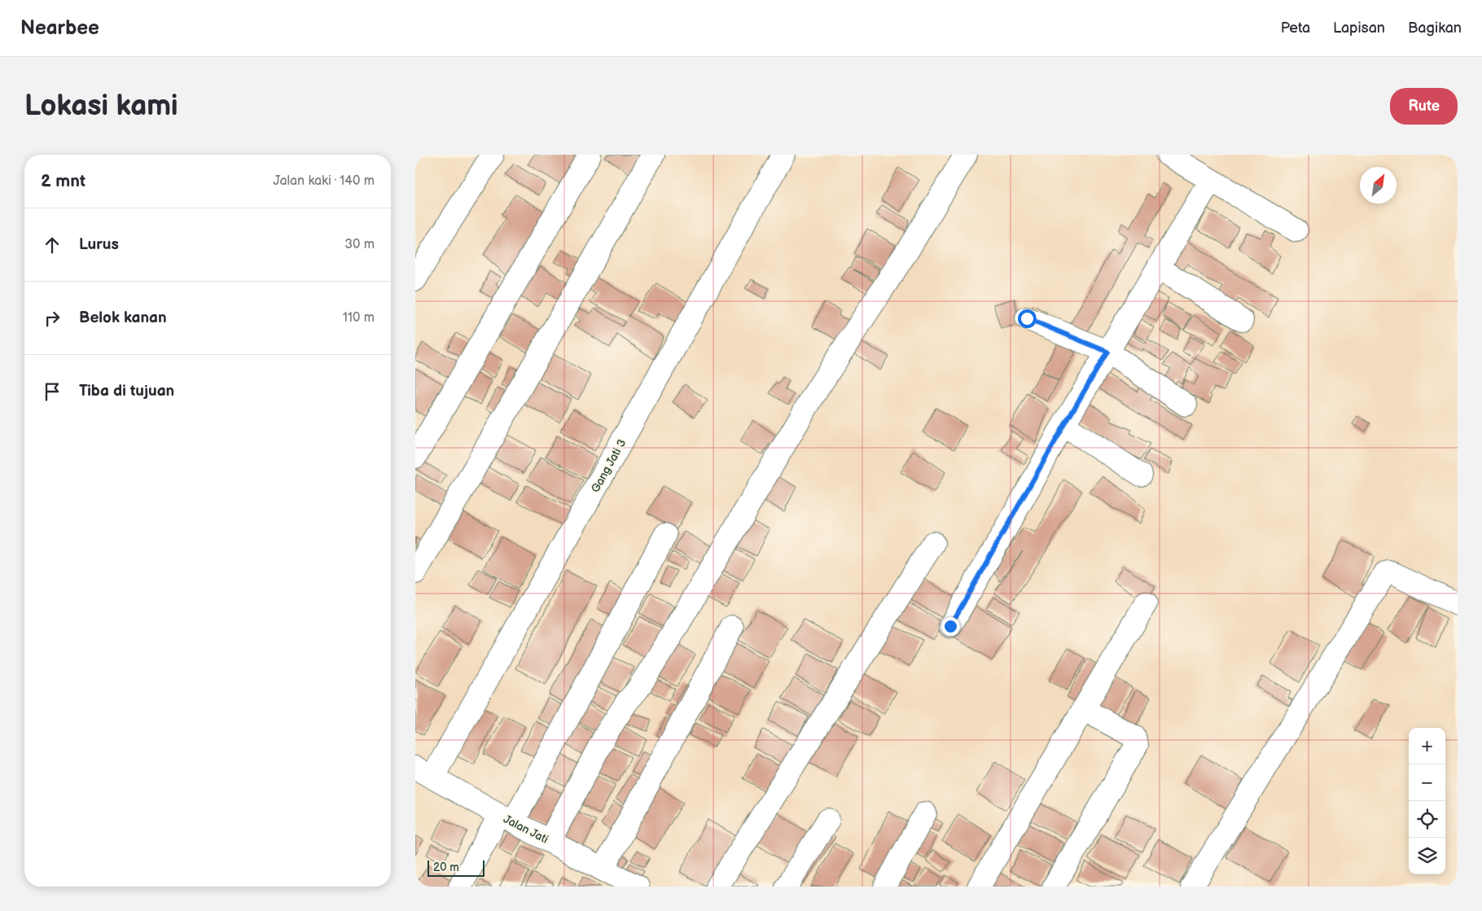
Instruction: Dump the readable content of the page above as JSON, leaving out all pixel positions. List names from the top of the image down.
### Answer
{
  "streets": {
    "street": ["Gang Jati 3", "Jalan Jati"]
  },
  "crossings": [
    ["Gang Jati 3", "Jalan Jati"]
  ],
  "scale_bar": "20 m",
  "north": "top right",
  "page": {
    "header": "Nearbee",
    "nav": ["Peta", "Lapisan", "Bagikan"],
    "buttons": "Rute",
    "title": "Lokasi kami",
    "heading": ["2 mnt", "Jalan kaki · 140 m"],
    "list": [
      ["Lurus", "30 m"],
      ["Belok kanan", "110 m"],
      "Tiba di tujuan"
    ],
    "map_buttons": ["+", "−"],
    "scale": "20 m"
  }
}
